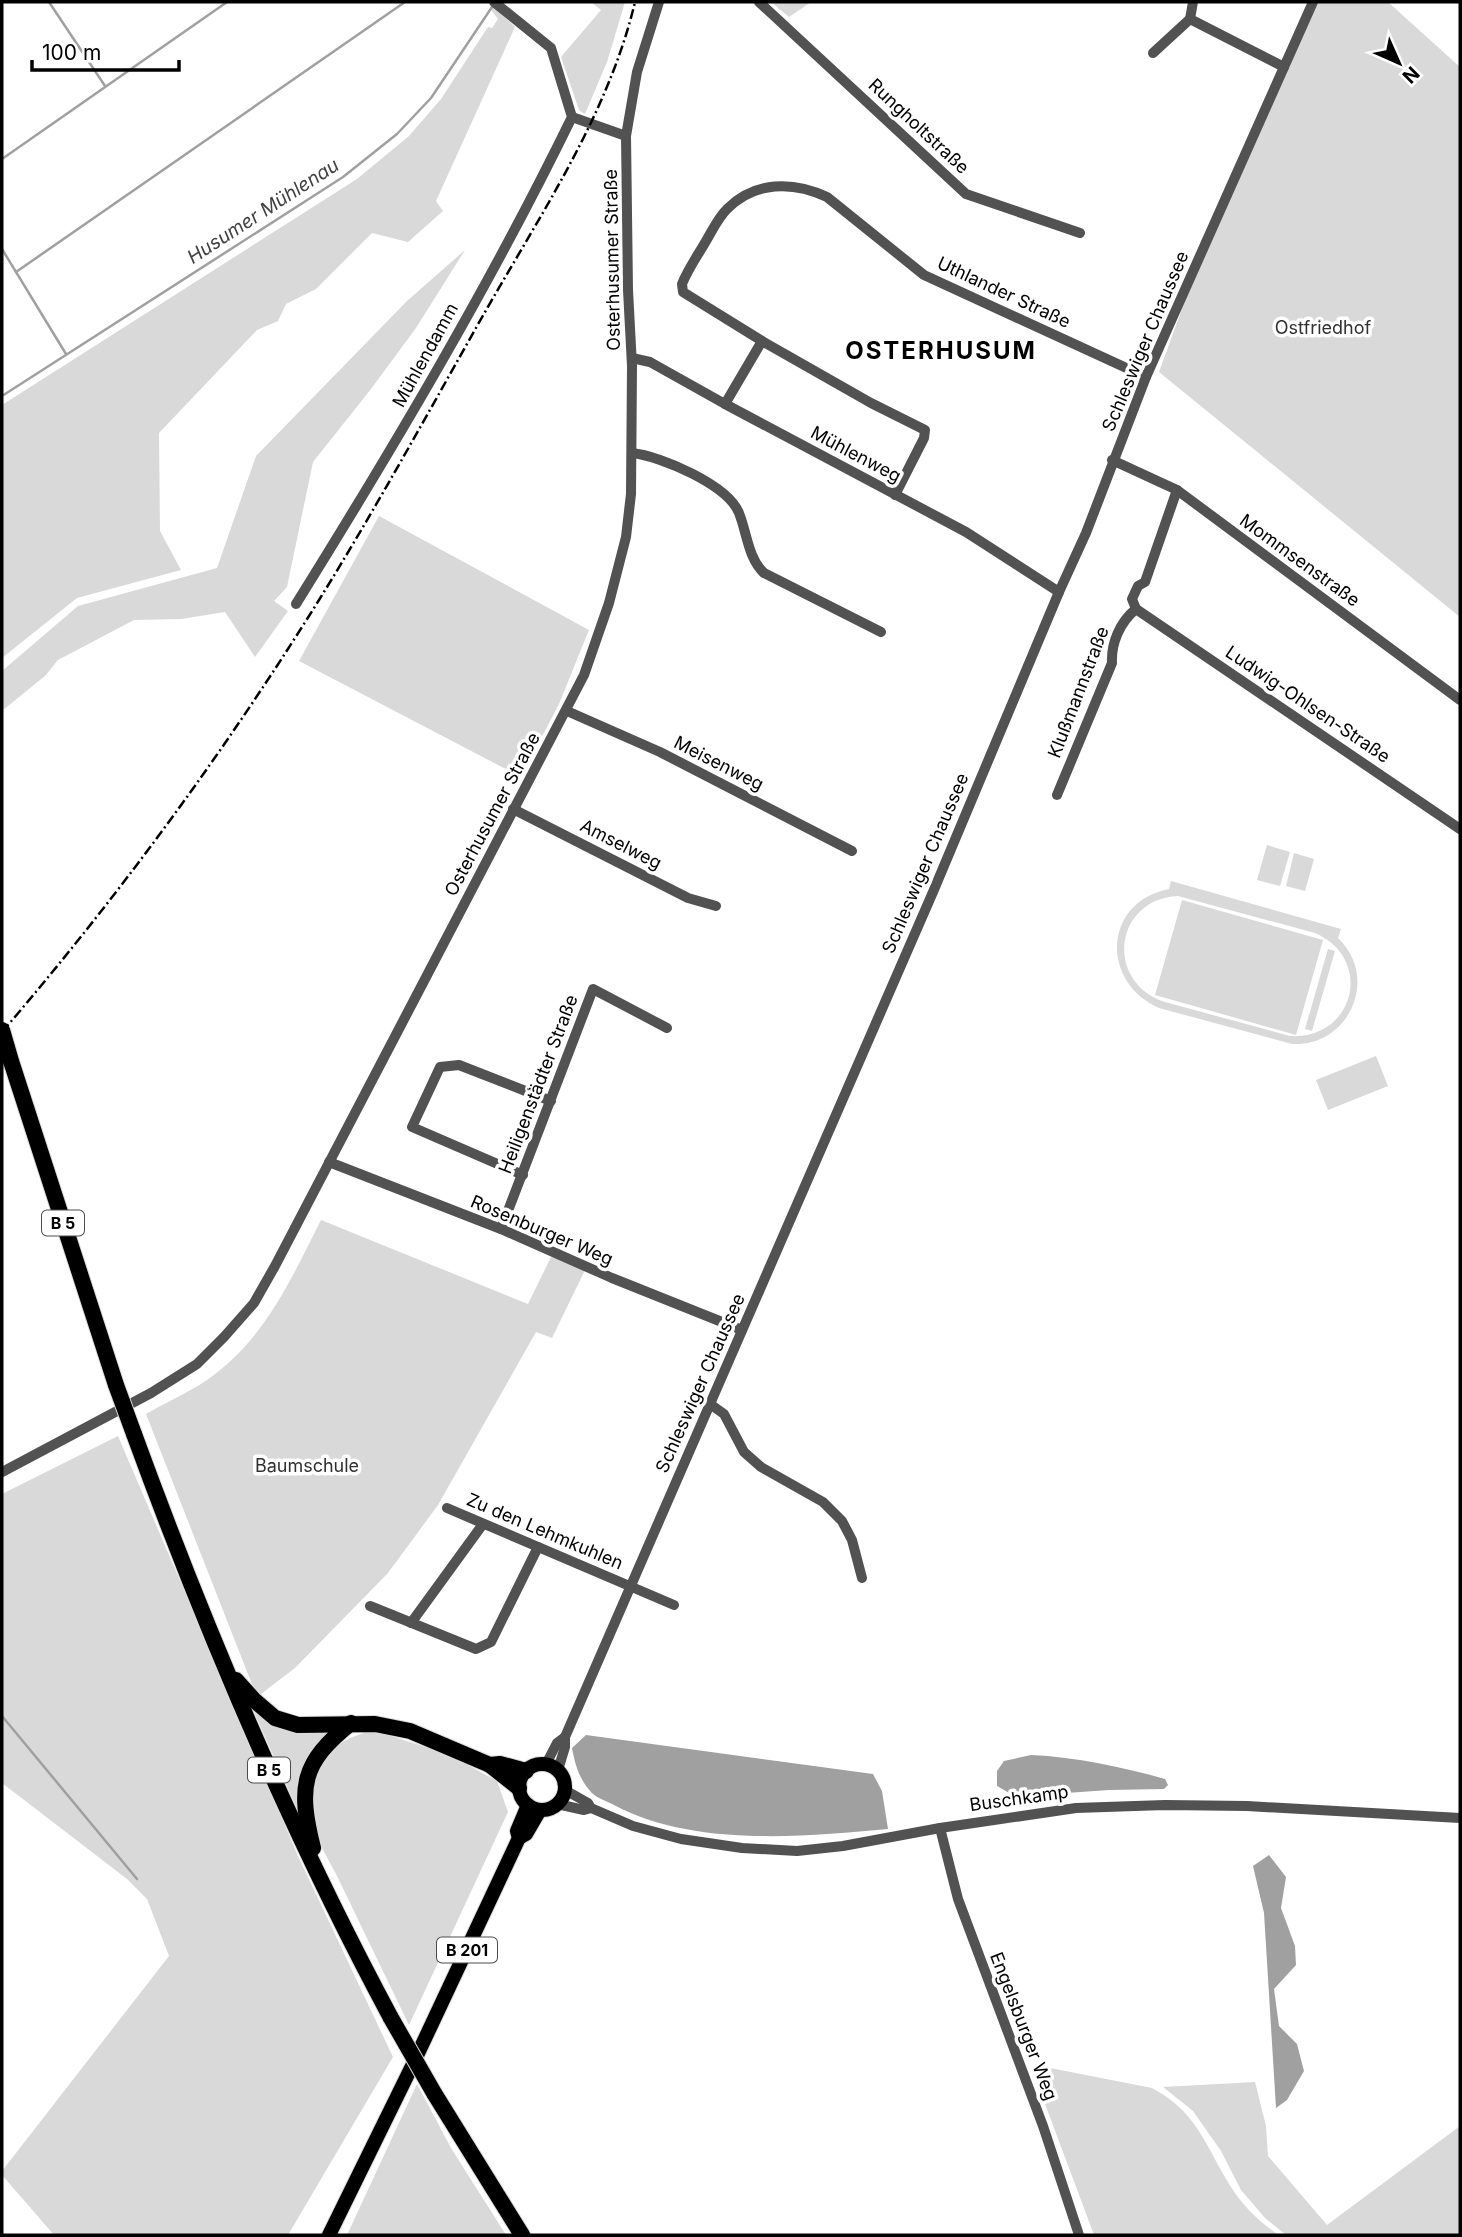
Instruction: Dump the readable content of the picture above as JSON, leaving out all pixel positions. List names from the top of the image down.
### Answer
{
  "streets": {
    "highway": ["B 5"],
    "main road": ["B 201"],
    "street": [
      "Rungholtstraße",
      "Osterhusumer Straße",
      "Uthlander Straße",
      "Schleswiger Chaussee",
      "Mühlendamm",
      "Mühlenweg",
      "Mommsenstraße",
      "Klußmannstraße",
      "Ludwig-Ohlsen-Straße",
      "Meisenweg",
      "Amselweg",
      "Heiligenstädter Straße",
      "Rosenburger Weg",
      "Zu den Lehmkuhlen",
      "Buschkamp",
      "Engelsburger Weg"
    ]
  },
  "crossings": [
    ["Osterhusumer Straße", "Mühlenweg"],
    ["Osterhusumer Straße", "Meisenweg"],
    ["Osterhusumer Straße", "Amselweg"],
    ["Osterhusumer Straße", "Rosenburger Weg"],
    ["Uthlander Straße", "Schleswiger Chaussee"],
    ["Schleswiger Chaussee", "Mühlenweg"],
    ["Schleswiger Chaussee", "Mommsenstraße"],
    ["Schleswiger Chaussee", "Rosenburger Weg"],
    ["Schleswiger Chaussee", "Zu den Lehmkuhlen"],
    ["Schleswiger Chaussee", "Buschkamp"],
    ["Schleswiger Chaussee", "B 201"],
    ["Mommsenstraße", "Klußmannstraße"],
    ["Klußmannstraße", "Ludwig-Ohlsen-Straße"],
    ["Heiligenstädter Straße", "Rosenburger Weg"],
    ["Buschkamp", "B 201"],
    ["Buschkamp", "Engelsburger Weg"]
  ],
  "districts": ["OSTERHUSUM"],
  "water": ["Husumer Mühlenau"],
  "parks": ["Ostfriedhof", "Baumschule"],
  "scale_bar": "100 m",
  "north": "bottom right"
}
